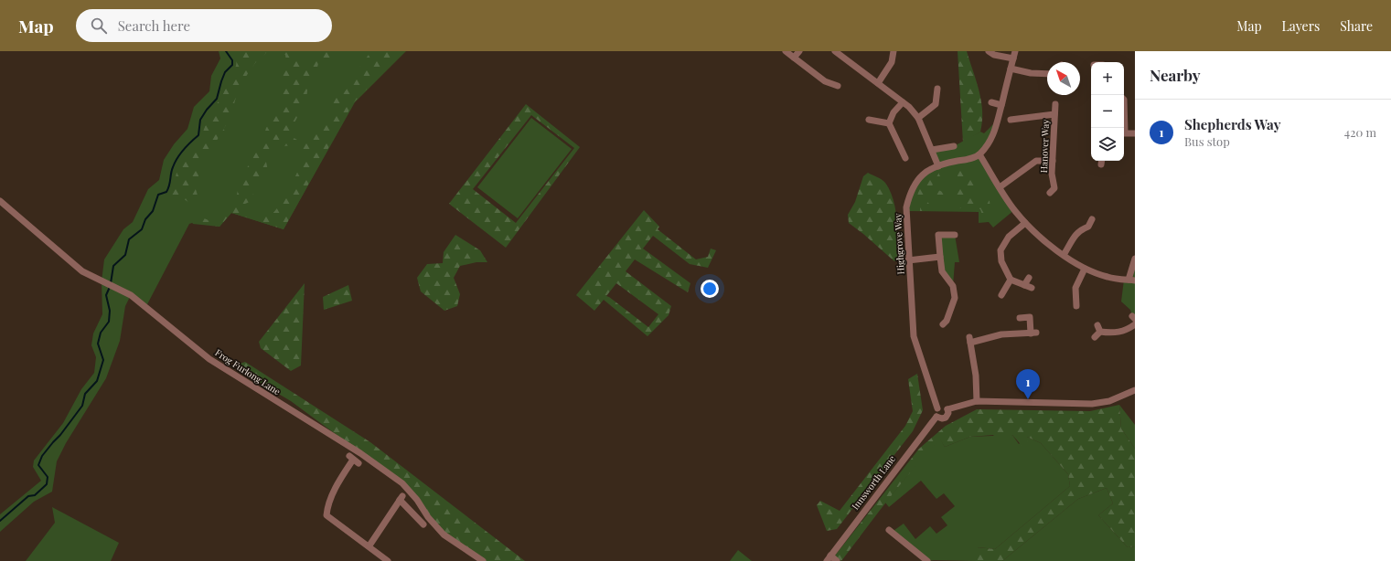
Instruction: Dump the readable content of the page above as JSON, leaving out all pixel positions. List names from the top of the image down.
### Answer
{
  "streets": {
    "street": [
      "Hanover Way",
      "Highgrove Way",
      "Frog Furlong Lane",
      "Innsworth Lane"
    ]
  },
  "crossings": [
    ["Highgrove Way", "Innsworth Lane"]
  ],
  "north": "top left",
  "page": {
    "header": "Map",
    "search": "Search here",
    "nav": ["Map", "Layers", "Share"],
    "heading": "Nearby",
    "map_buttons": ["+", "−"],
    "list": [
      {
        "mark": "1",
        "name": "Shepherds Way",
        "note": "Bus stop",
        "value": "420 m"
      }
    ],
    "pins": "1"
  }
}
